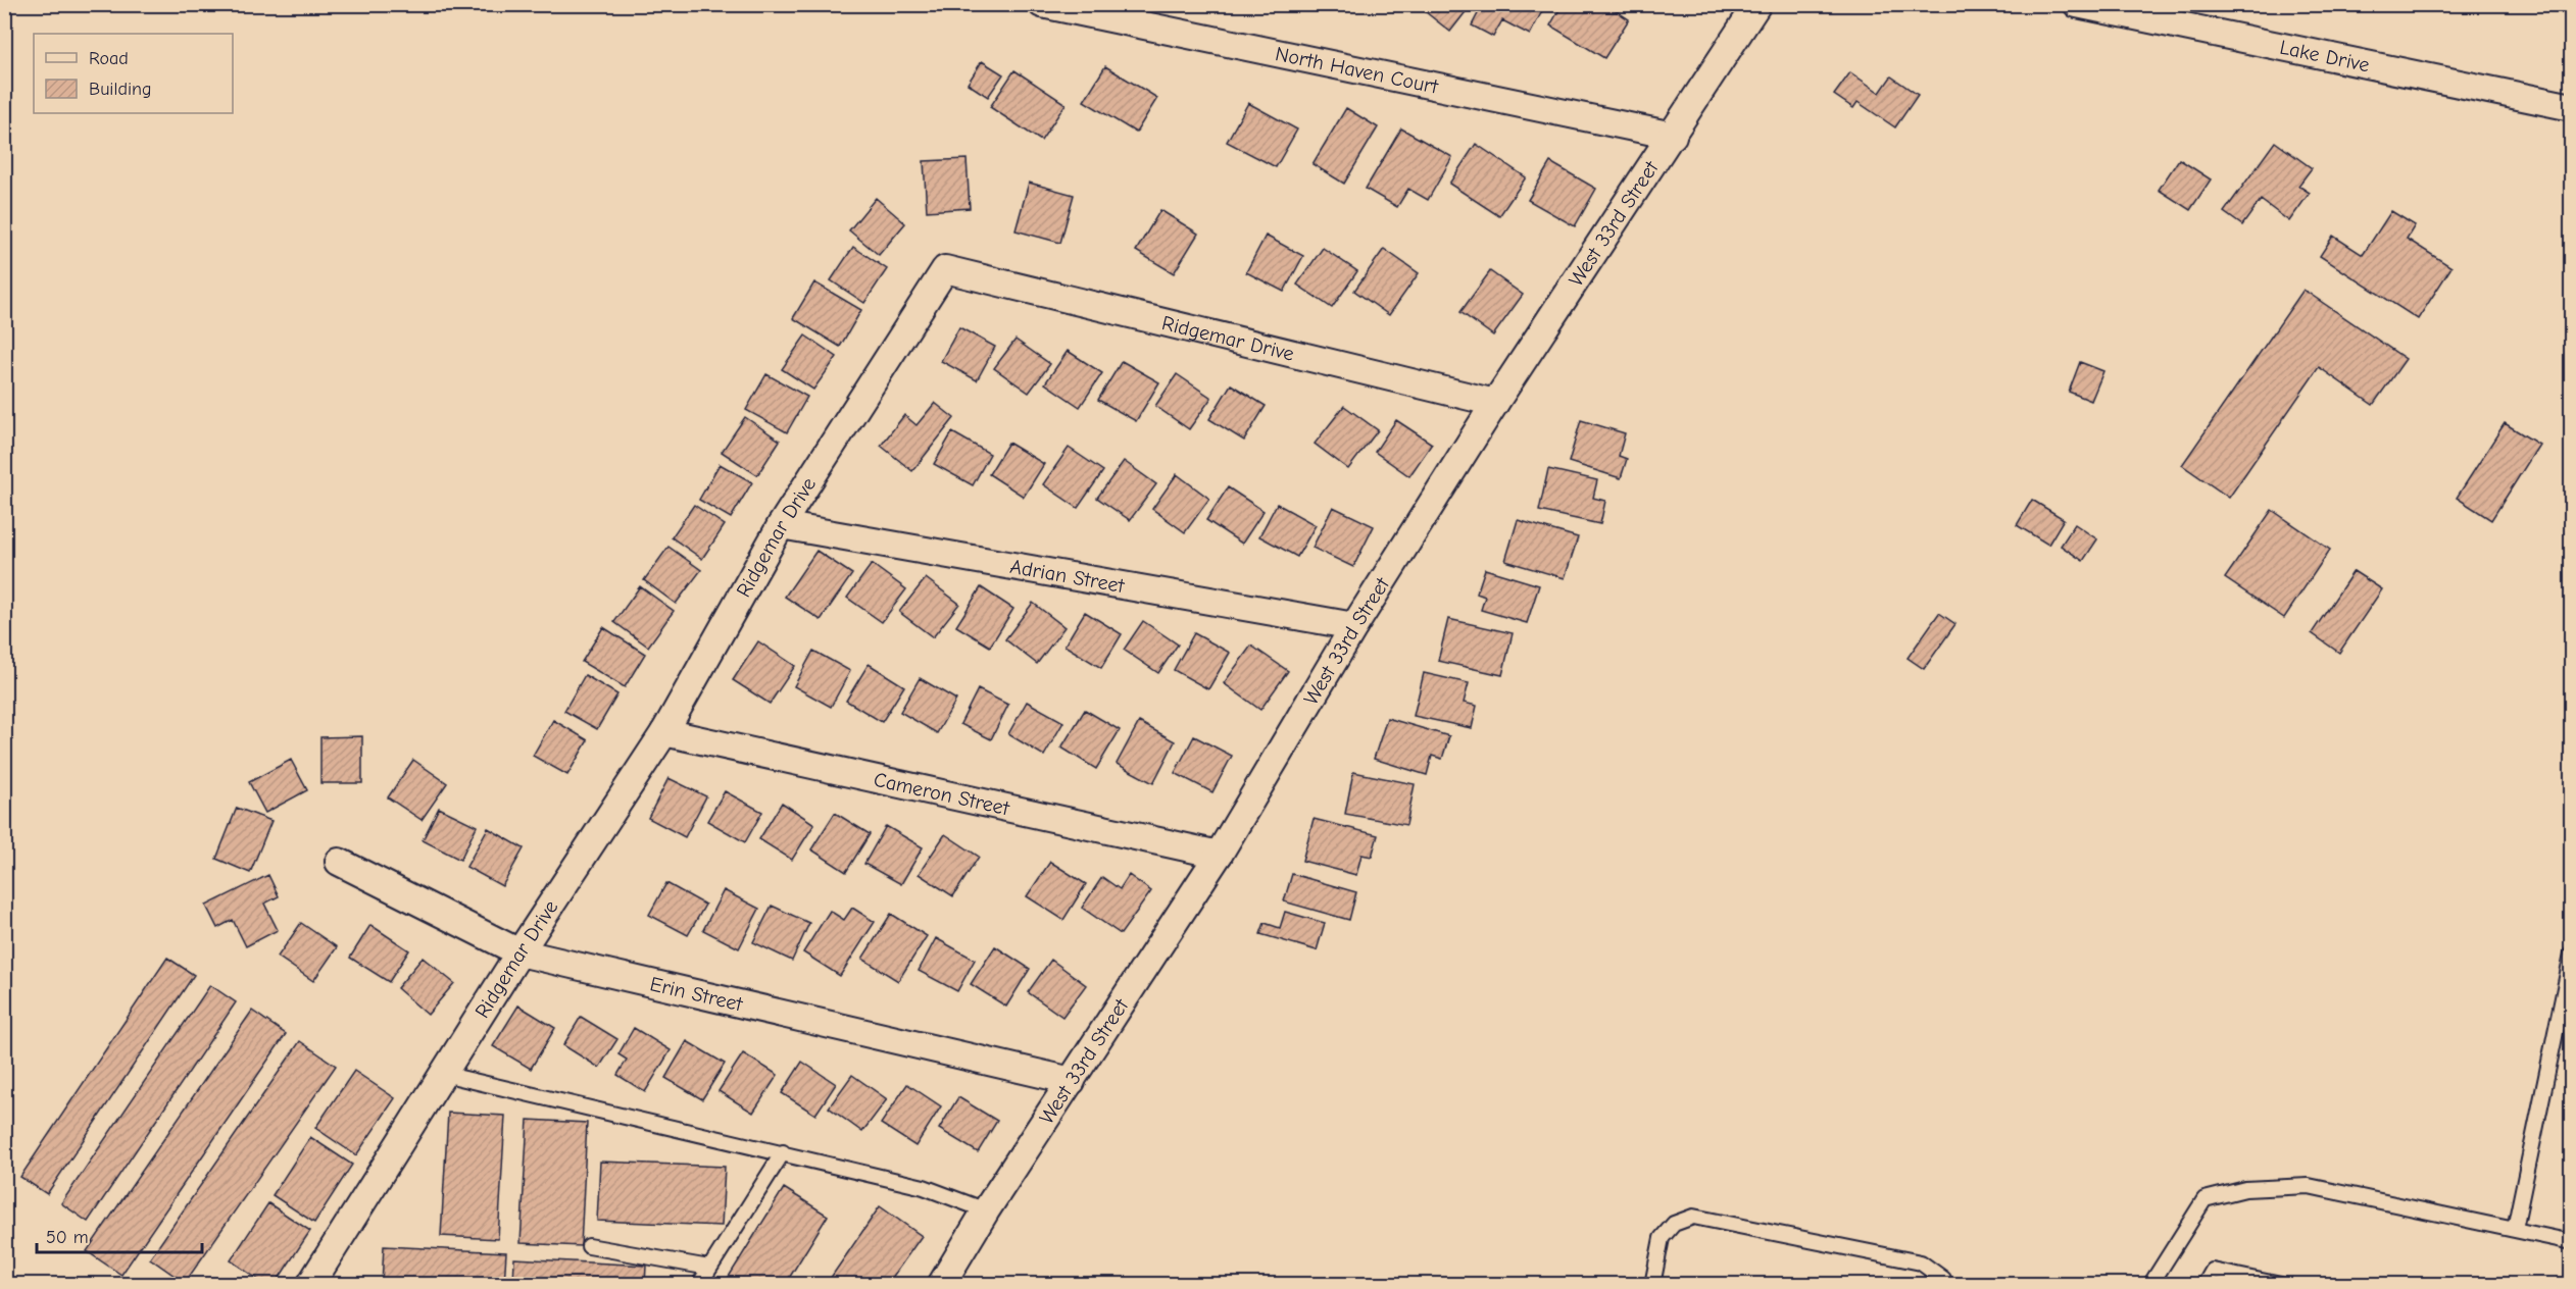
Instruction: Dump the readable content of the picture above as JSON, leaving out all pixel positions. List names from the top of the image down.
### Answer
{
  "streets": {
    "street": [
      "Lake Drive",
      "North Haven Court",
      "West 33rd Street",
      "Ridgemar Drive",
      "Adrian Street",
      "Cameron Street",
      "Erin Street"
    ]
  },
  "crossings": [
    ["North Haven Court", "West 33rd Street"],
    ["West 33rd Street", "Ridgemar Drive"],
    ["West 33rd Street", "Adrian Street"],
    ["West 33rd Street", "Cameron Street"],
    ["West 33rd Street", "Erin Street"],
    ["Ridgemar Drive", "Adrian Street"],
    ["Ridgemar Drive", "Cameron Street"],
    ["Ridgemar Drive", "Erin Street"]
  ],
  "legend": ["Road", "Building"],
  "scale_bar": "50 m"
}
